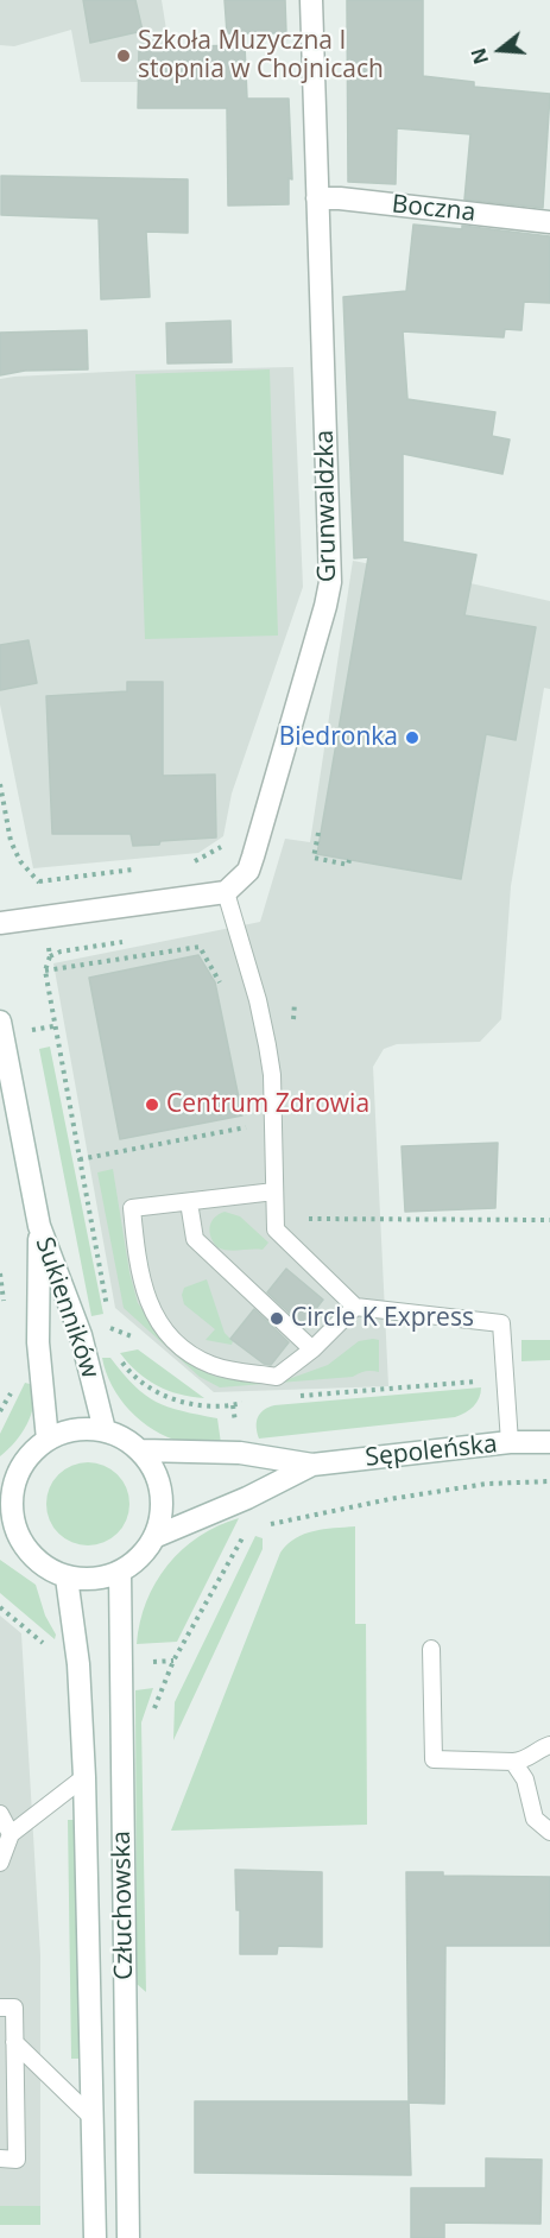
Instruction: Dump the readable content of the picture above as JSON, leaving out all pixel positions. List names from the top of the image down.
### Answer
{
  "streets": {
    "main road": [
      "Boczna",
      "Grunwaldzka",
      "Sukienników",
      "Sępoleńska",
      "Człuchowska"
    ]
  },
  "crossings": [
    ["Boczna", "Grunwaldzka"],
    ["Sukienników", "Sępoleńska"],
    ["Sukienników", "Człuchowska"],
    ["Sępoleńska", "Człuchowska"]
  ],
  "places": [
    "Szkoła Muzyczna I stopnia w Chojnicach",
    "Biedronka",
    "Centrum Zdrowia",
    "Circle K Express"
  ],
  "north": "left"
}
